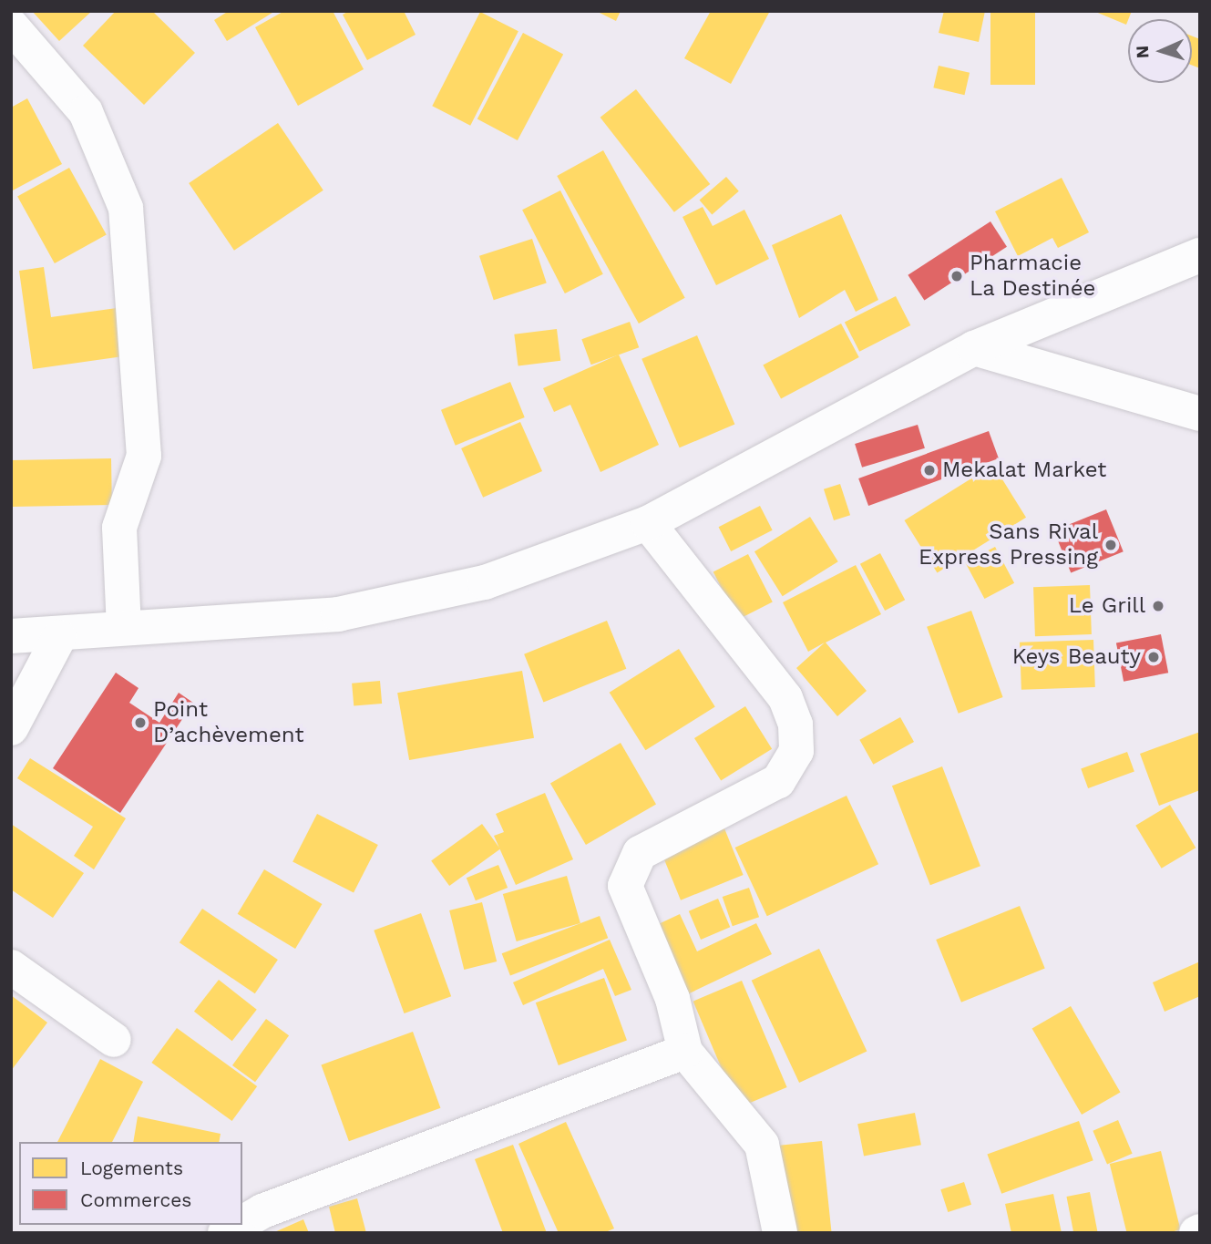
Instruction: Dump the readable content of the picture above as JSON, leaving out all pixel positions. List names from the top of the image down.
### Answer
{
  "places": [
    "Pharmacie La Destinée",
    "Mekalat Market",
    "Sans Rival Express Pressing",
    "Le Grill",
    "Keys Beauty",
    "Point D’achèvement"
  ],
  "legend": ["Logements", "Commerces"],
  "north": "left"
}
